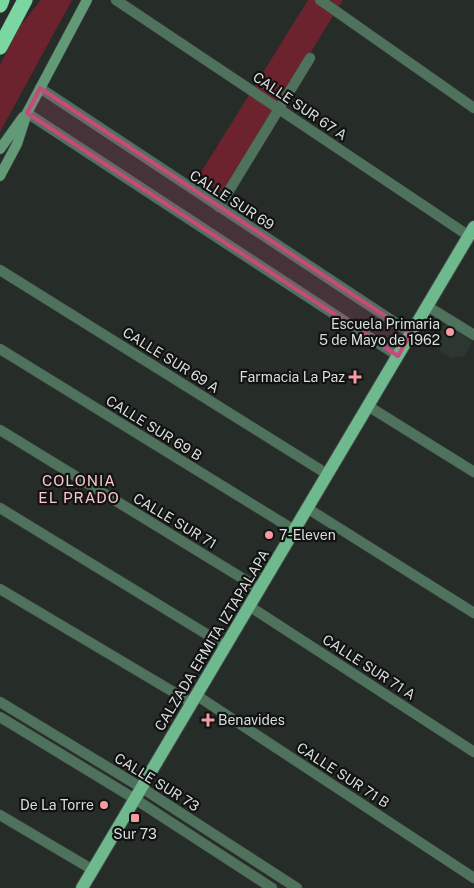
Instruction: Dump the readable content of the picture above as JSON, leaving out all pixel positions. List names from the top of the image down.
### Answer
{
  "streets": {
    "main road": ["CALZADA ERMITA IZTAPALAPA"],
    "street": [
      "CALLE SUR 67 A",
      "CALLE SUR 69",
      "CALLE SUR 69 A",
      "CALLE SUR 69 B",
      "CALLE SUR 71",
      "CALLE SUR 71 A",
      "CALLE SUR 71 B",
      "CALLE SUR 73"
    ]
  },
  "crossings": [
    ["CALLE SUR 67 A", "CALZADA ERMITA IZTAPALAPA"],
    ["CALLE SUR 69", "CALZADA ERMITA IZTAPALAPA"],
    ["CALLE SUR 69 A", "CALZADA ERMITA IZTAPALAPA"],
    ["CALLE SUR 69 B", "CALZADA ERMITA IZTAPALAPA"],
    ["CALLE SUR 71", "CALZADA ERMITA IZTAPALAPA"],
    ["CALZADA ERMITA IZTAPALAPA", "CALLE SUR 71 A"],
    ["CALZADA ERMITA IZTAPALAPA", "CALLE SUR 71 B"],
    ["CALZADA ERMITA IZTAPALAPA", "CALLE SUR 73"]
  ],
  "districts": ["COLONIA EL PRADO"],
  "places": {
    "other": ["Escuela Primaria 5 de Mayo de 1962", "7-Eleven", "De La Torre"],
    "health": ["Farmacia La Paz", "Benavides"],
    "transit": ["Sur 73"]
  }
}
